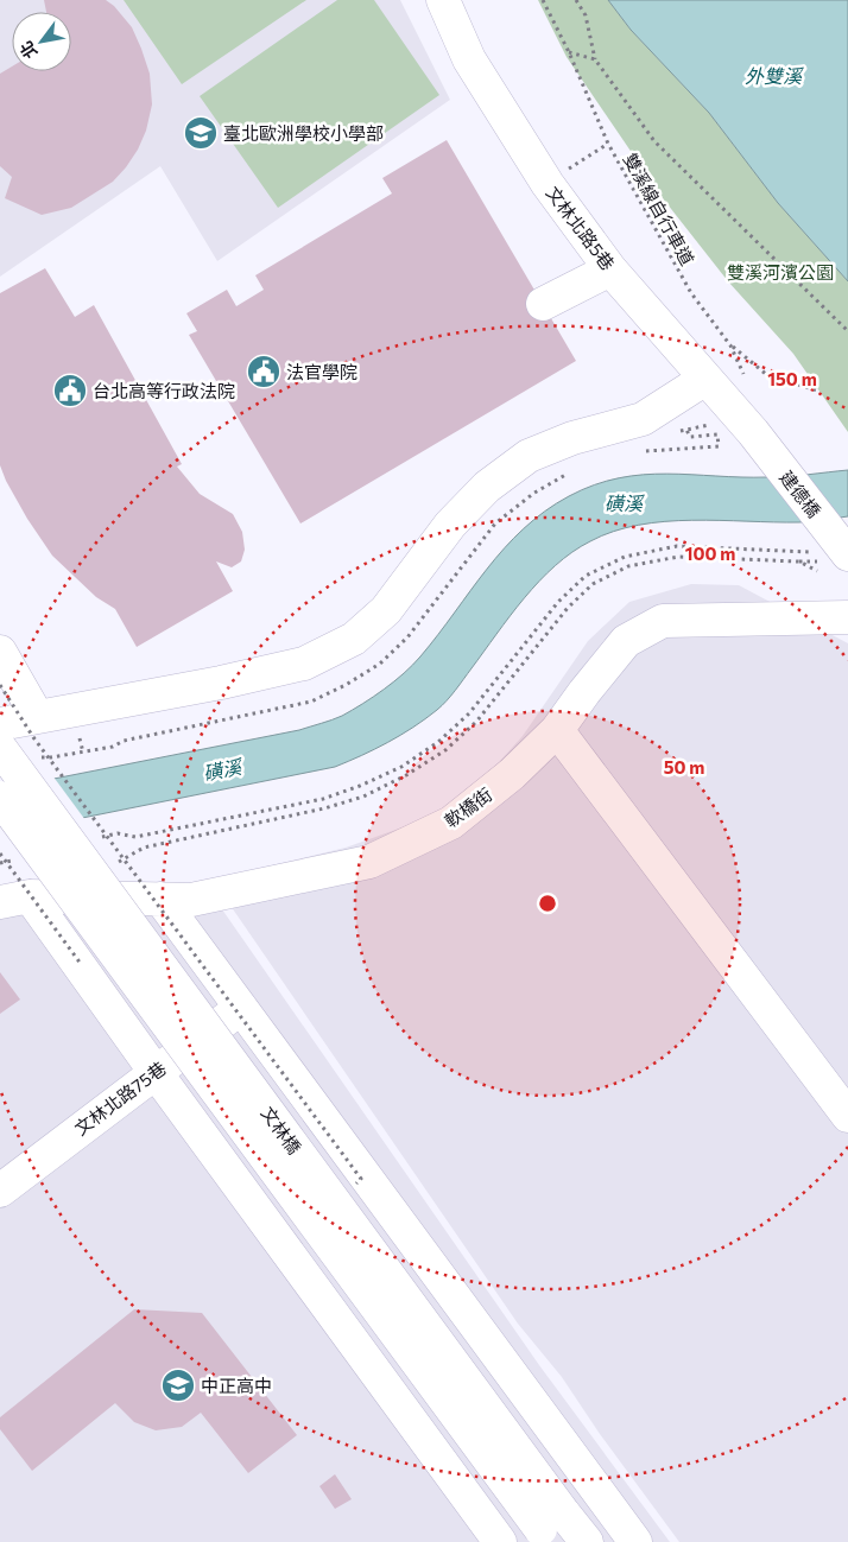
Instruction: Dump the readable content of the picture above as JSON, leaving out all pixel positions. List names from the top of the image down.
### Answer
{
  "streets": {
    "street": [
      "文林北路5巷",
      "建德橋",
      "軟橋街",
      "文林北路75巷",
      "文林橋"
    ],
    "path": ["雙溪線自行車道"]
  },
  "crossings": [
    ["文林北路5巷", "建德橋"]
  ],
  "water": ["外雙溪", "磺溪"],
  "parks": ["雙溪河濱公園"],
  "places": {
    "school or university": ["臺北歐洲學校小學部", "中正高中"],
    "public building": ["法官學院", "台北高等行政法院"]
  },
  "north": "bottom left",
  "rings": ["150 m", "100 m", "50 m"]
}
